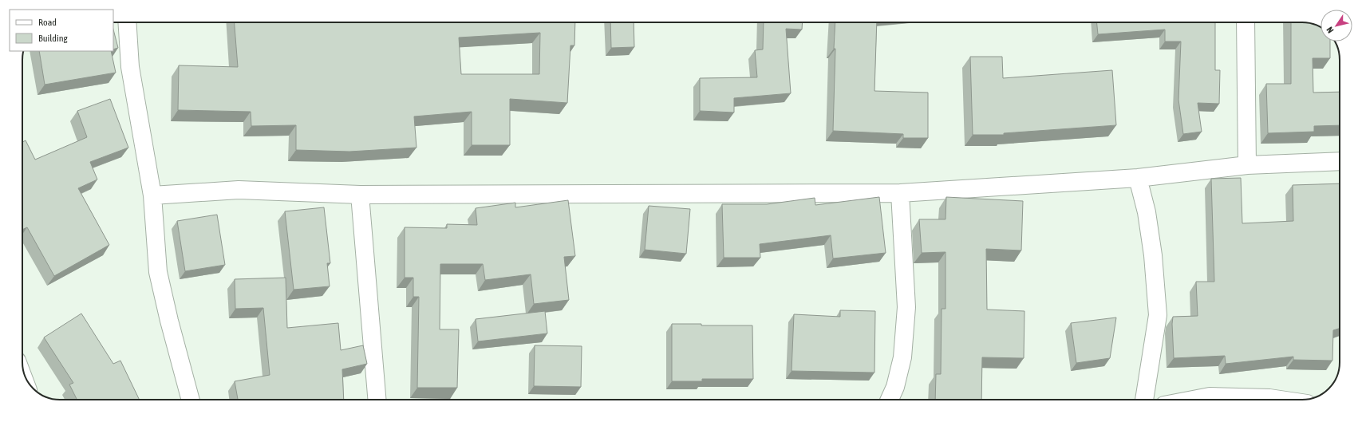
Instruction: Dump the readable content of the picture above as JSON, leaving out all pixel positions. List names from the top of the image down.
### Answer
{
  "legend": ["Road", "Building"],
  "north": "bottom left"
}
